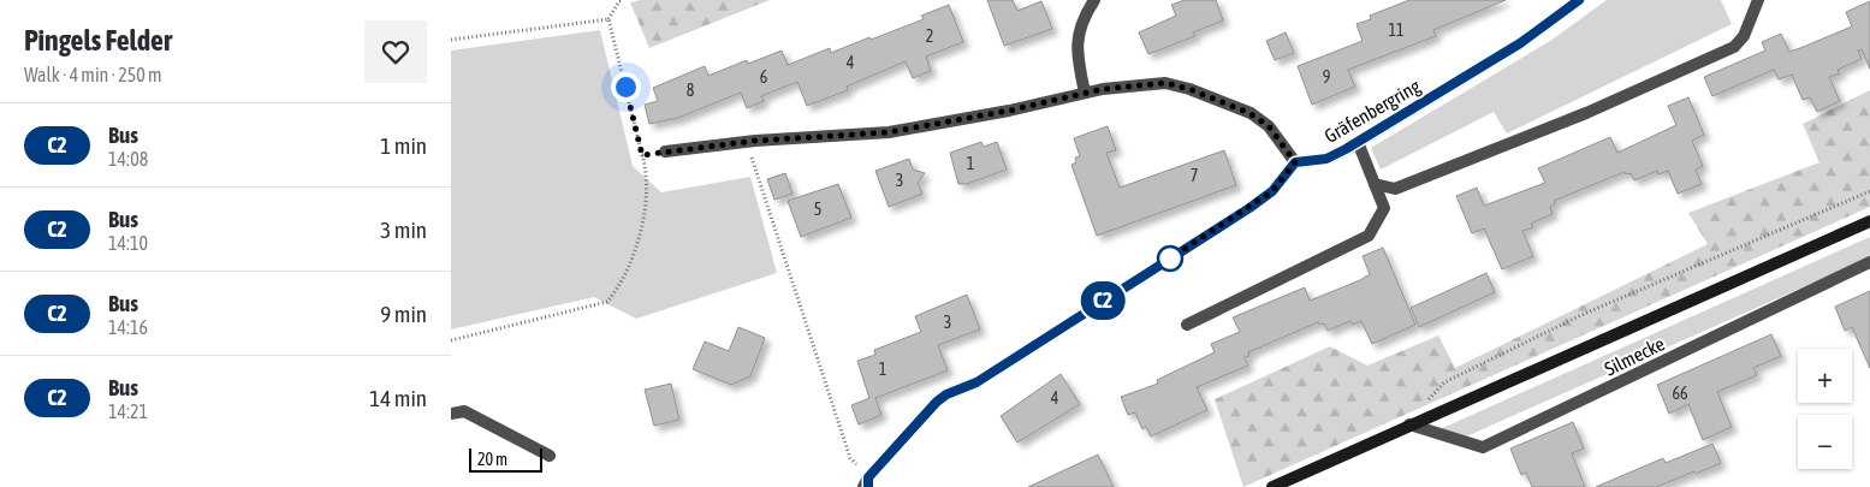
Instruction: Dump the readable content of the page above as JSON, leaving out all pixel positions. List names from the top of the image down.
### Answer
{
  "streets": {
    "main road": ["Silmecke"],
    "street": ["Gräfenbergring"]
  },
  "lines": ["bus line C2"],
  "house_numbers": [
    "11",
    "2",
    "4",
    "6",
    "9",
    "8",
    "1",
    "7",
    "3",
    "5",
    "3",
    "1",
    "66",
    "4"
  ],
  "scale_bar": "20 m",
  "page": {
    "heading": ["Pingels Felder", "Walk · 4 min · 250 m"],
    "on_map": "C2",
    "list": [
      {
        "mark": "C2",
        "name": "Bus",
        "note": "14:08",
        "value": "1 min"
      },
      {
        "mark": "C2",
        "name": "Bus",
        "note": "14:10",
        "value": "3 min"
      },
      {
        "mark": "C2",
        "name": "Bus",
        "note": "14:16",
        "value": "9 min"
      },
      {
        "mark": "C2",
        "name": "Bus",
        "note": "14:21",
        "value": "14 min"
      }
    ],
    "map_buttons": ["+", "−"],
    "scale": "20 m"
  }
}
